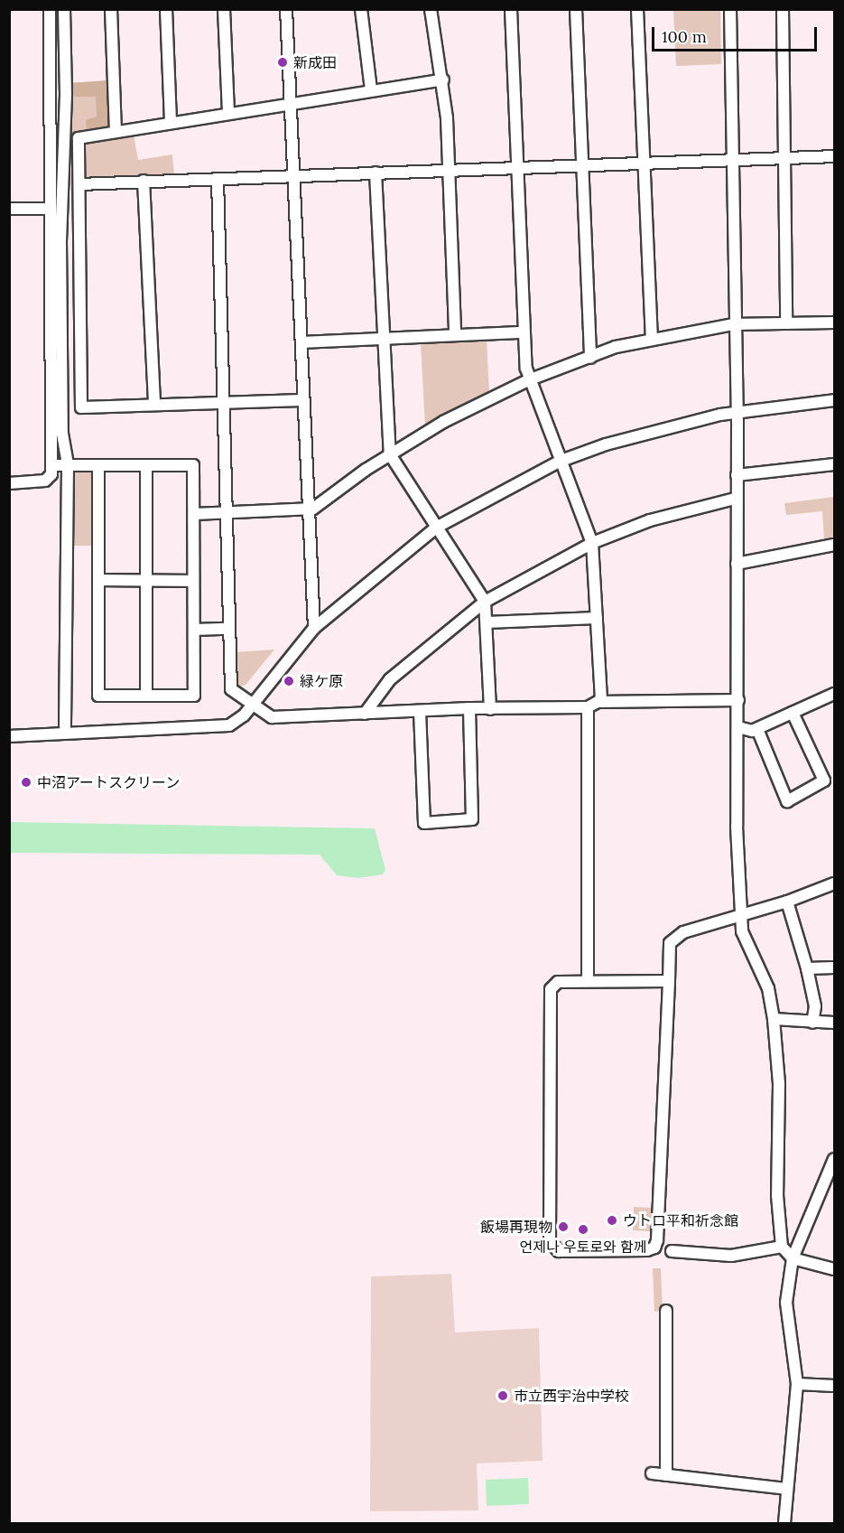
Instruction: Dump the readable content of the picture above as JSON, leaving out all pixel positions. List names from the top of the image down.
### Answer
{
  "places": [
    "新成田",
    "緑ケ原",
    "中沼アートスクリーン",
    "ウトロ平和祈念館",
    "飯場再現物",
    "언제나 우토로와 함께",
    "市立西宇治中学校"
  ],
  "scale_bar": "100 m"
}
